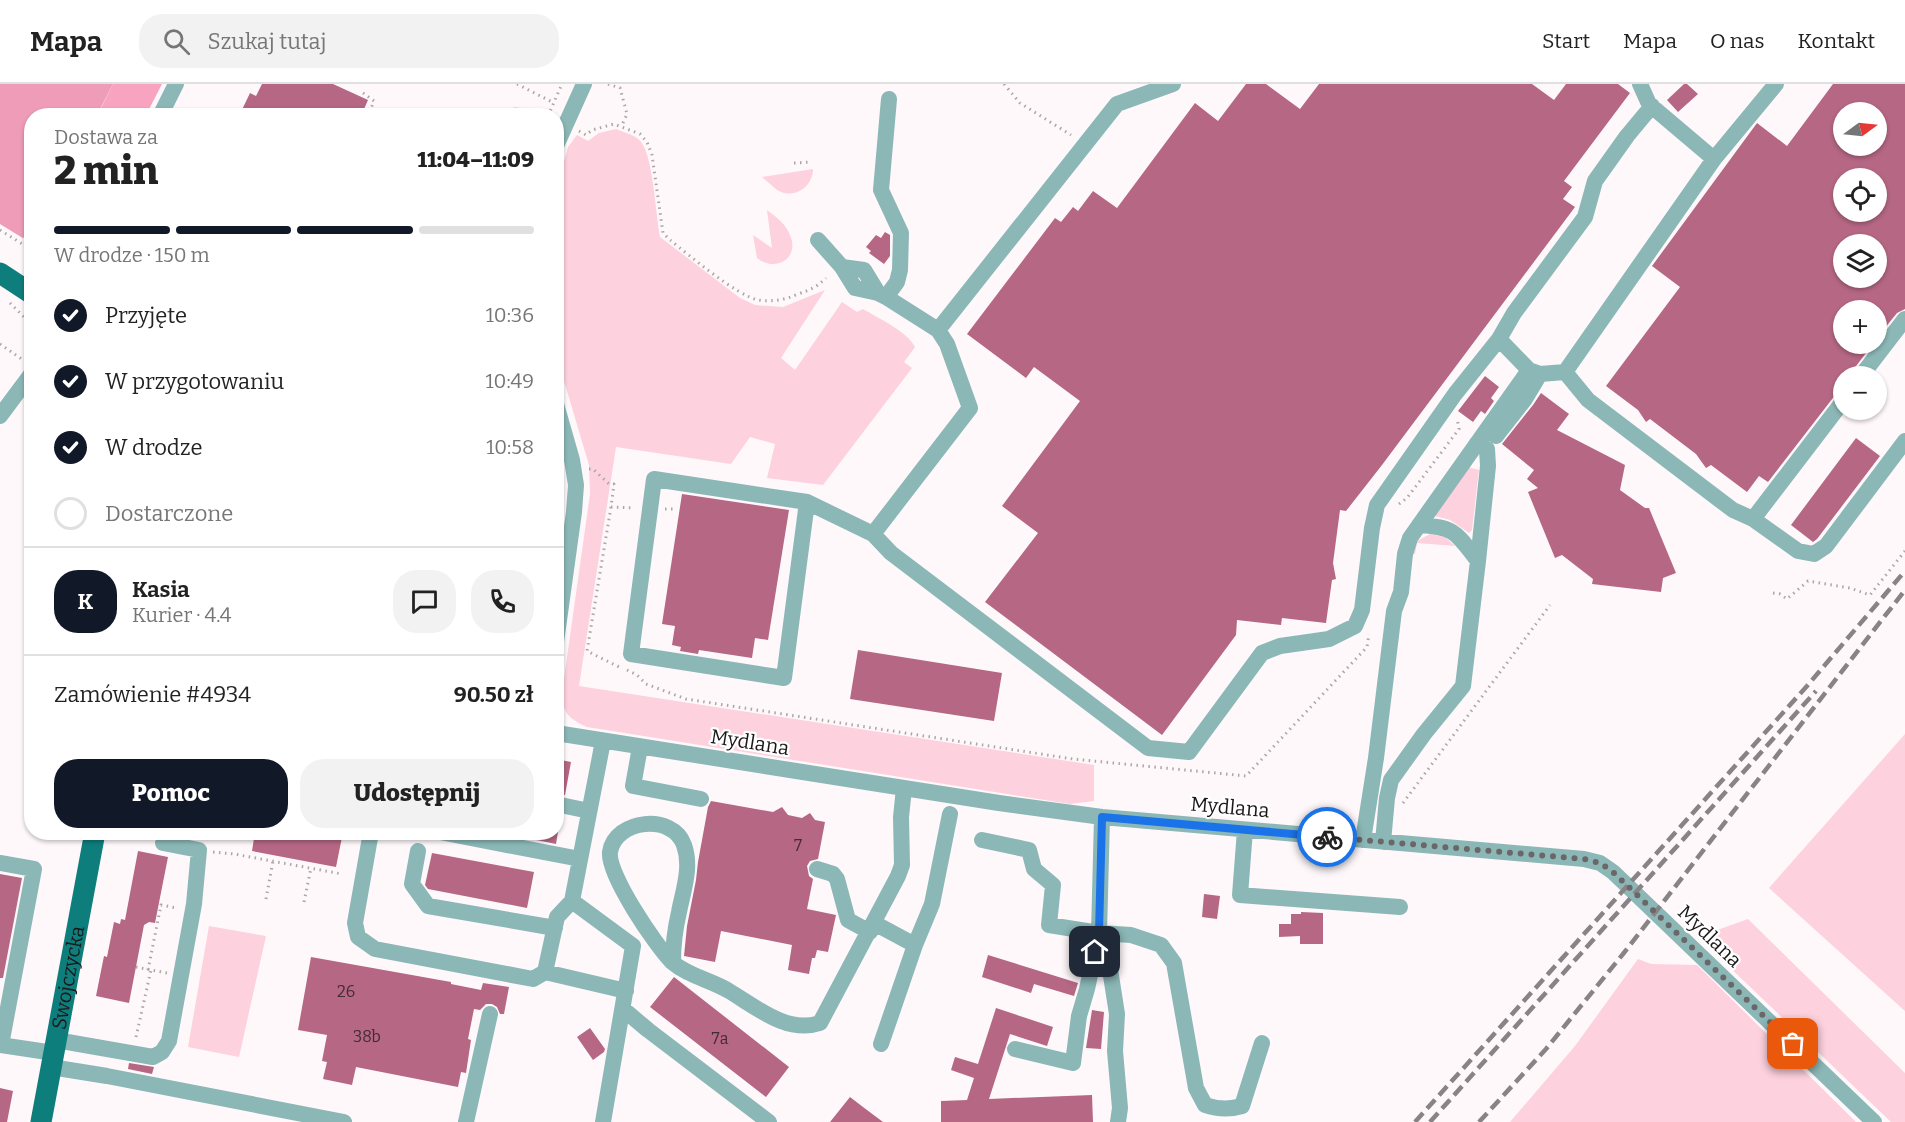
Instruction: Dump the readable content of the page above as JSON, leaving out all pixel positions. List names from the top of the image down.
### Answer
{
  "streets": {
    "main road": ["Swojczycka"],
    "street": ["Mydlana"]
  },
  "house_numbers": [
    "7",
    "26",
    "38b",
    "7a"
  ],
  "north": "right",
  "page": {
    "header": "Mapa",
    "search": "Szukaj tutaj",
    "nav": [
      "Start",
      "Mapa",
      "O nas",
      "Kontakt"
    ],
    "map_buttons": ["+", "−"],
    "heading": ["2 min", "Dostawa za", "11:04–11:09"],
    "panel": [
      "Kasia",
      "Kurier · 4.4",
      "Zamówienie #4934",
      "90.50 zł"
    ],
    "bar": "W drodze · 150 m",
    "list": [
      ["Przyjęte", "10:36"],
      ["W przygotowaniu", "10:49"],
      ["W drodze", "10:58"],
      "Dostarczone"
    ],
    "round": "K",
    "buttons": ["Pomoc", "Udostępnij"]
  }
}
